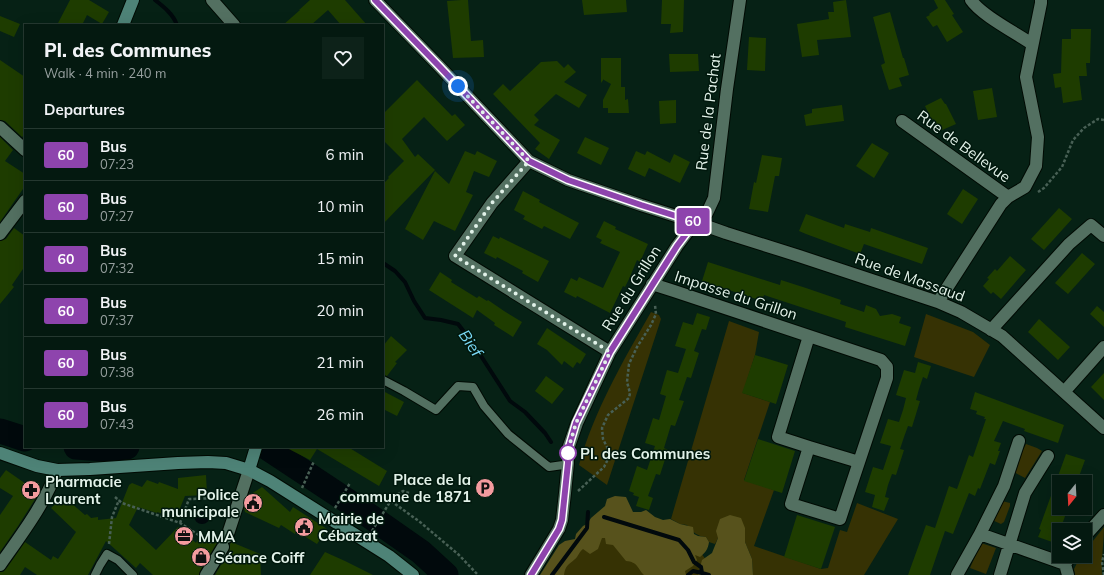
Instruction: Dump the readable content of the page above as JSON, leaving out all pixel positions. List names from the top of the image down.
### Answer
{
  "streets": {
    "street": [
      "Rue de la Pachat",
      "Rue de Bellevue",
      "Rue de Massaud",
      "Rue du Grillon",
      "Impasse du Grillon"
    ]
  },
  "crossings": [
    ["Rue de la Pachat", "Rue de Massaud"],
    ["Rue de la Pachat", "Rue du Grillon"],
    ["Rue de Bellevue", "Rue de Massaud"],
    ["Rue de Massaud", "Rue du Grillon"],
    ["Rue du Grillon", "Impasse du Grillon"]
  ],
  "water": ["Bief"],
  "places": {
    "other": ["Pl. des Communes"],
    "parking": ["Place de la commune de 1871"],
    "pharmacy": ["Pharmacie Laurent"],
    "public building": ["Police municipale", "Mairie de Cébazat"],
    "office": ["MMA"],
    "shop": ["Séance Coiff"]
  },
  "lines": ["bus line 60"],
  "north": "bottom",
  "page": {
    "on_map": "60",
    "heading": [
      ["Pl. des Communes", "Walk · 4 min · 240 m"],
      "Departures"
    ],
    "list": [
      {
        "mark": "60",
        "name": "Bus",
        "note": "07:23",
        "value": "6 min"
      },
      {
        "mark": "60",
        "name": "Bus",
        "note": "07:27",
        "value": "10 min"
      },
      {
        "mark": "60",
        "name": "Bus",
        "note": "07:32",
        "value": "15 min"
      },
      {
        "mark": "60",
        "name": "Bus",
        "note": "07:37",
        "value": "20 min"
      },
      {
        "mark": "60",
        "name": "Bus",
        "note": "07:38",
        "value": "21 min"
      },
      {
        "mark": "60",
        "name": "Bus",
        "note": "07:43",
        "value": "26 min"
      }
    ]
  }
}
